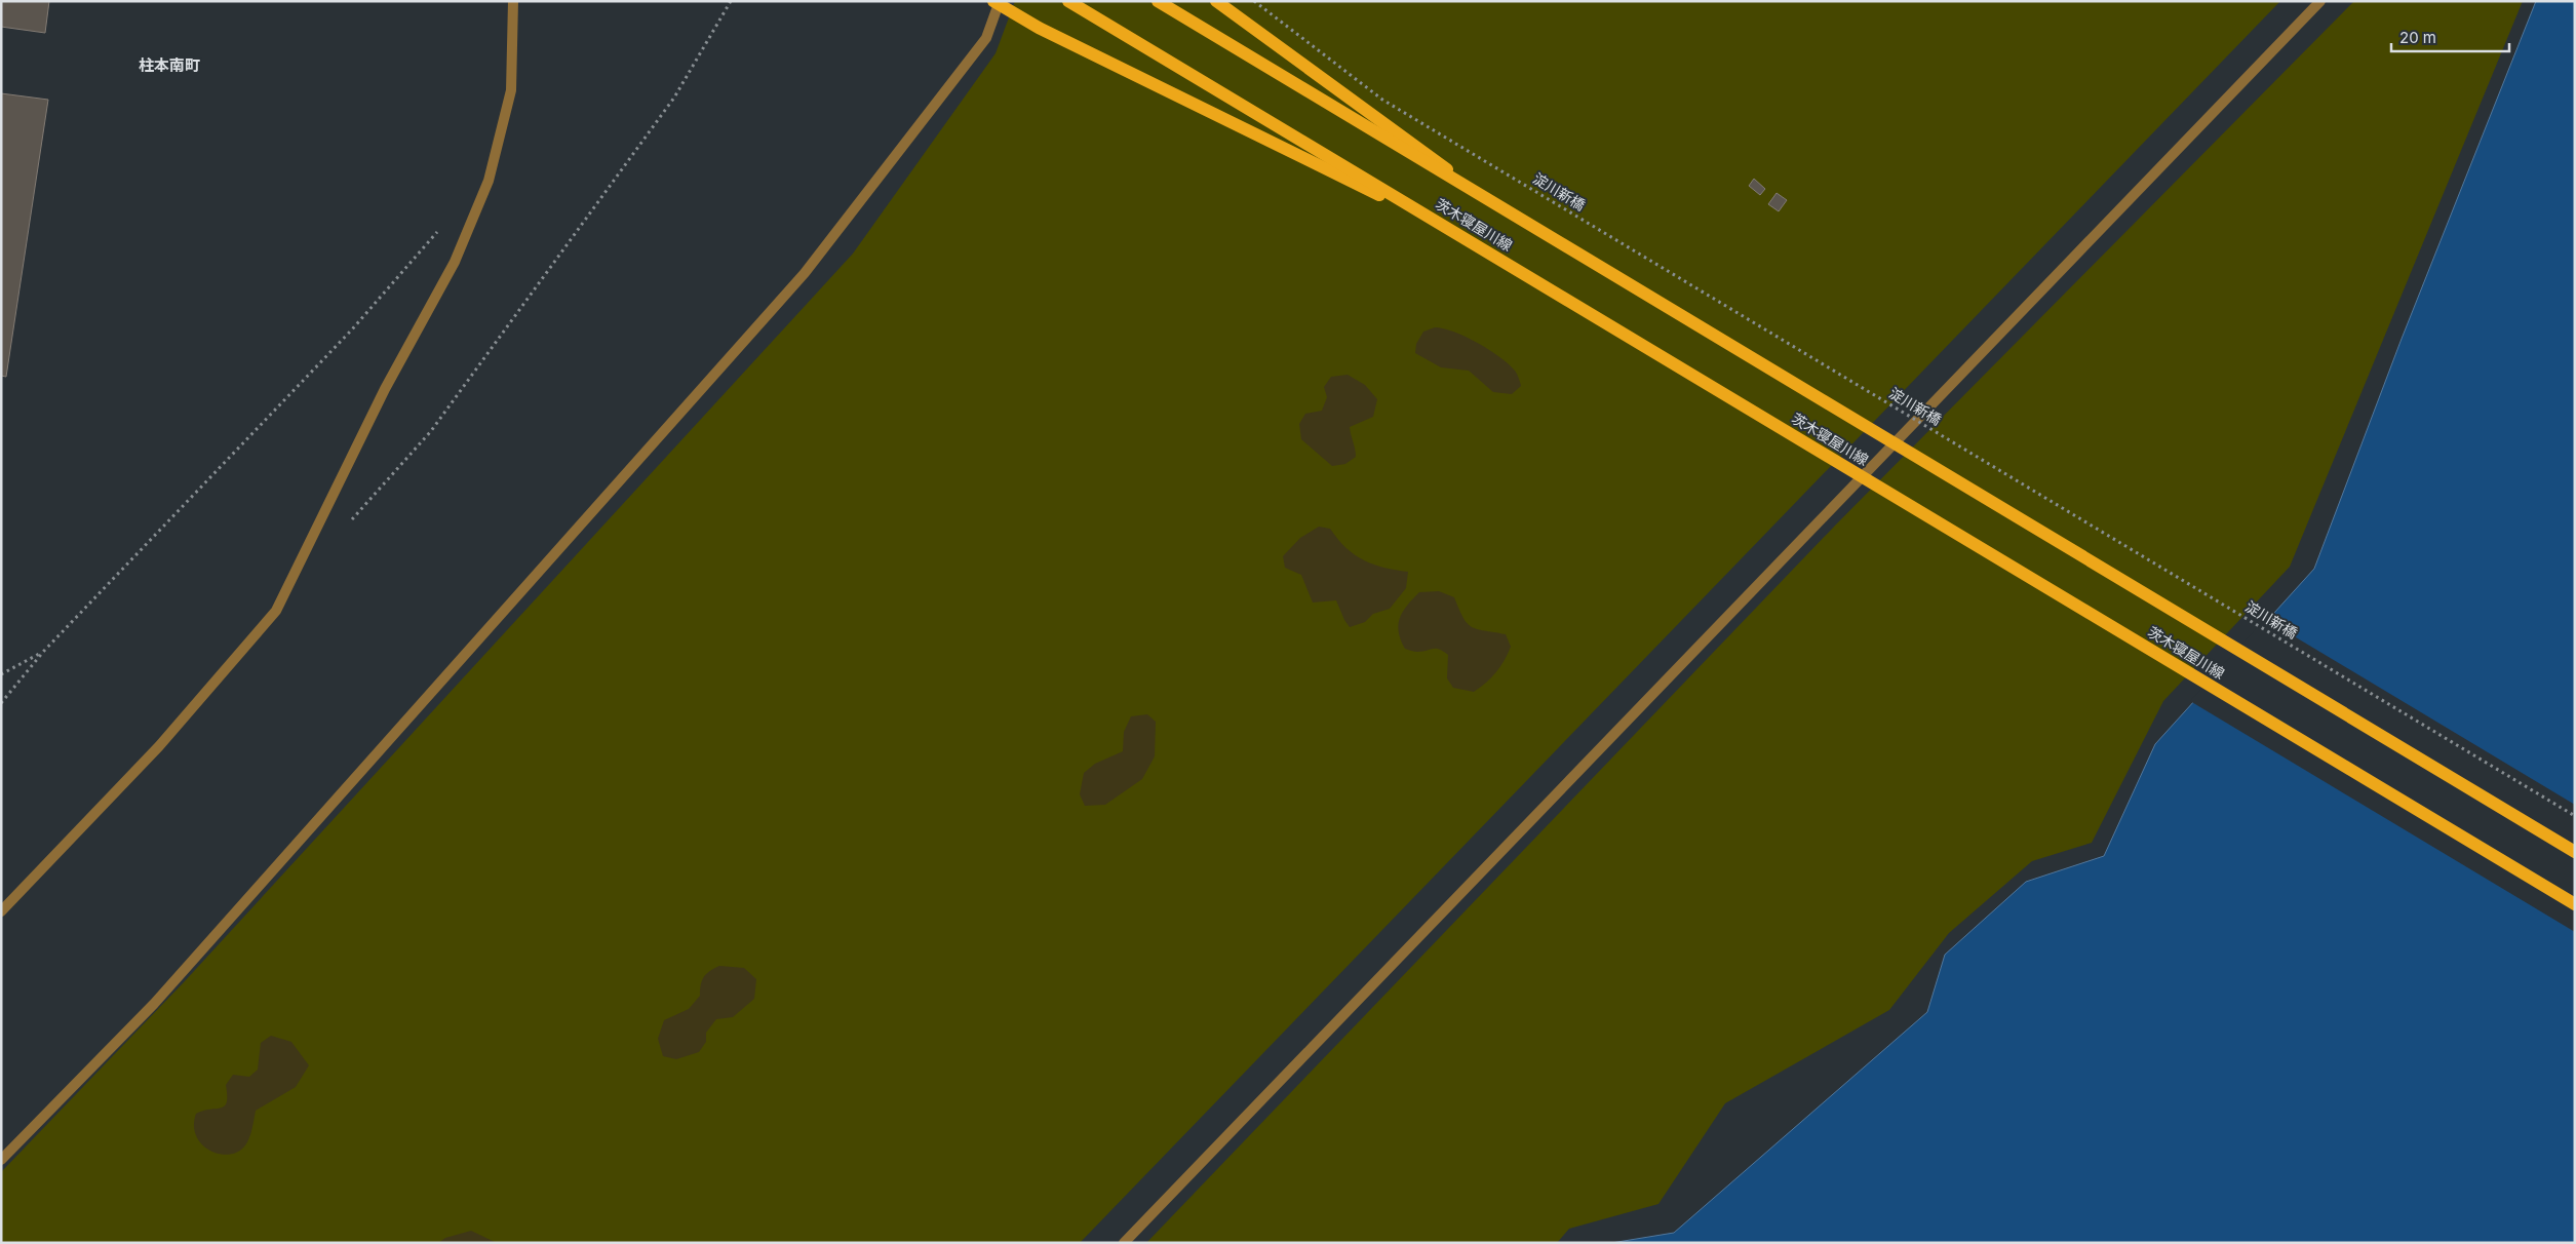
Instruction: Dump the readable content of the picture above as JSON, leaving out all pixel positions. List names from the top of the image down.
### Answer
{
  "streets": {
    "main road": ["茨木寝屋川線"],
    "path": ["淀川新橋"]
  },
  "districts": ["柱本南町"],
  "scale_bar": "20 m"
}
